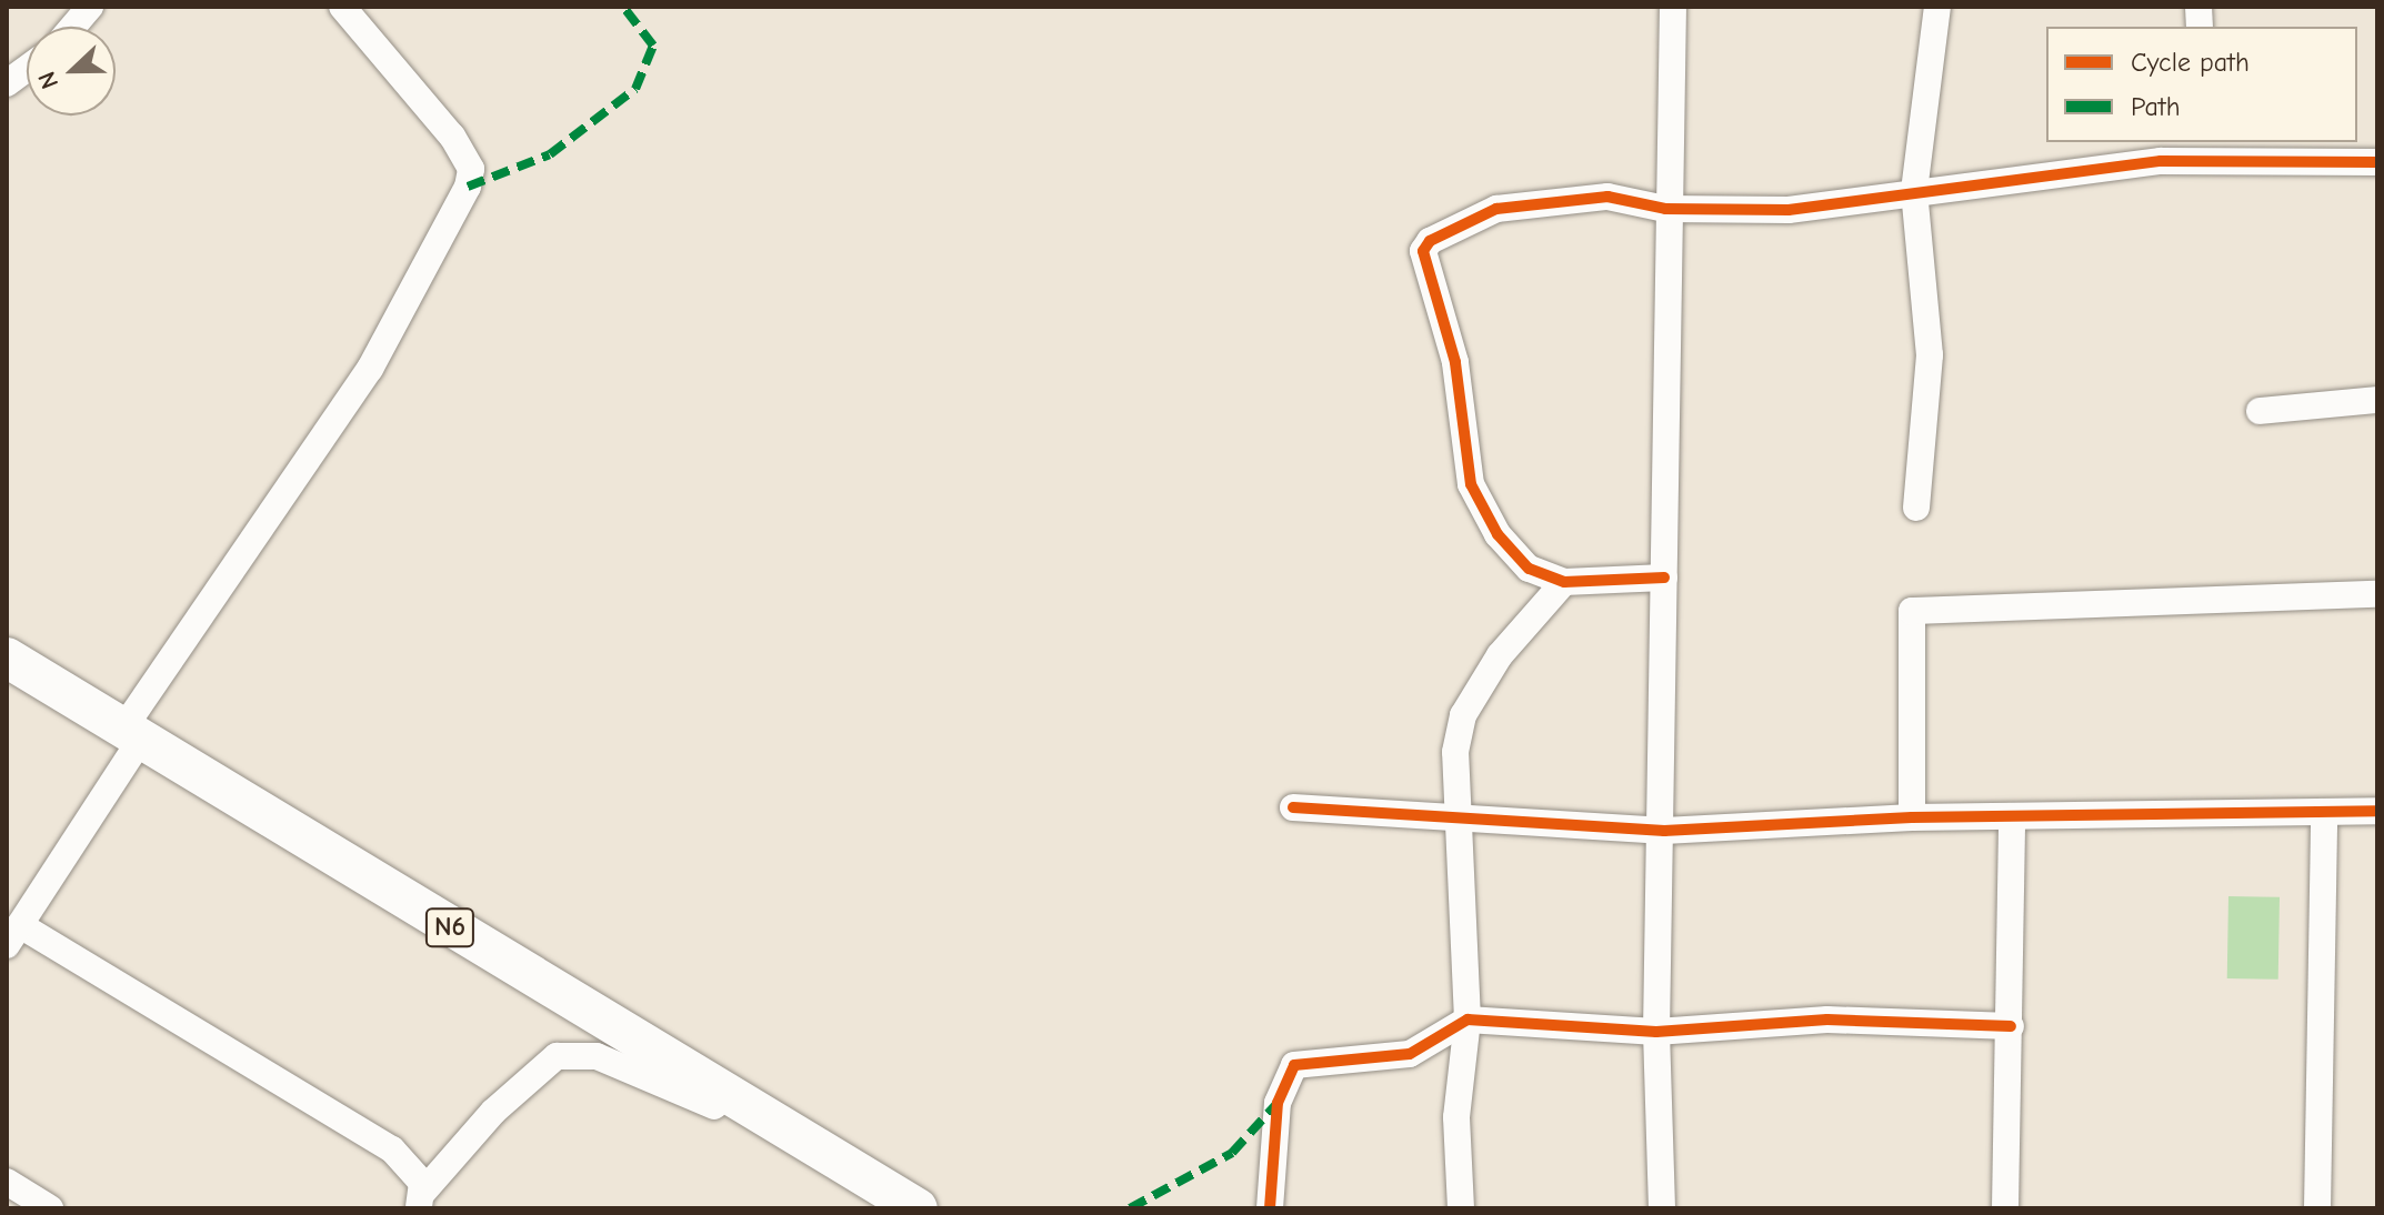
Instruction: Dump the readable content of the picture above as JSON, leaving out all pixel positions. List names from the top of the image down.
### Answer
{
  "streets": {
    "highway": ["N6"]
  },
  "legend": ["Cycle path", "Path"],
  "north": "left"
}
